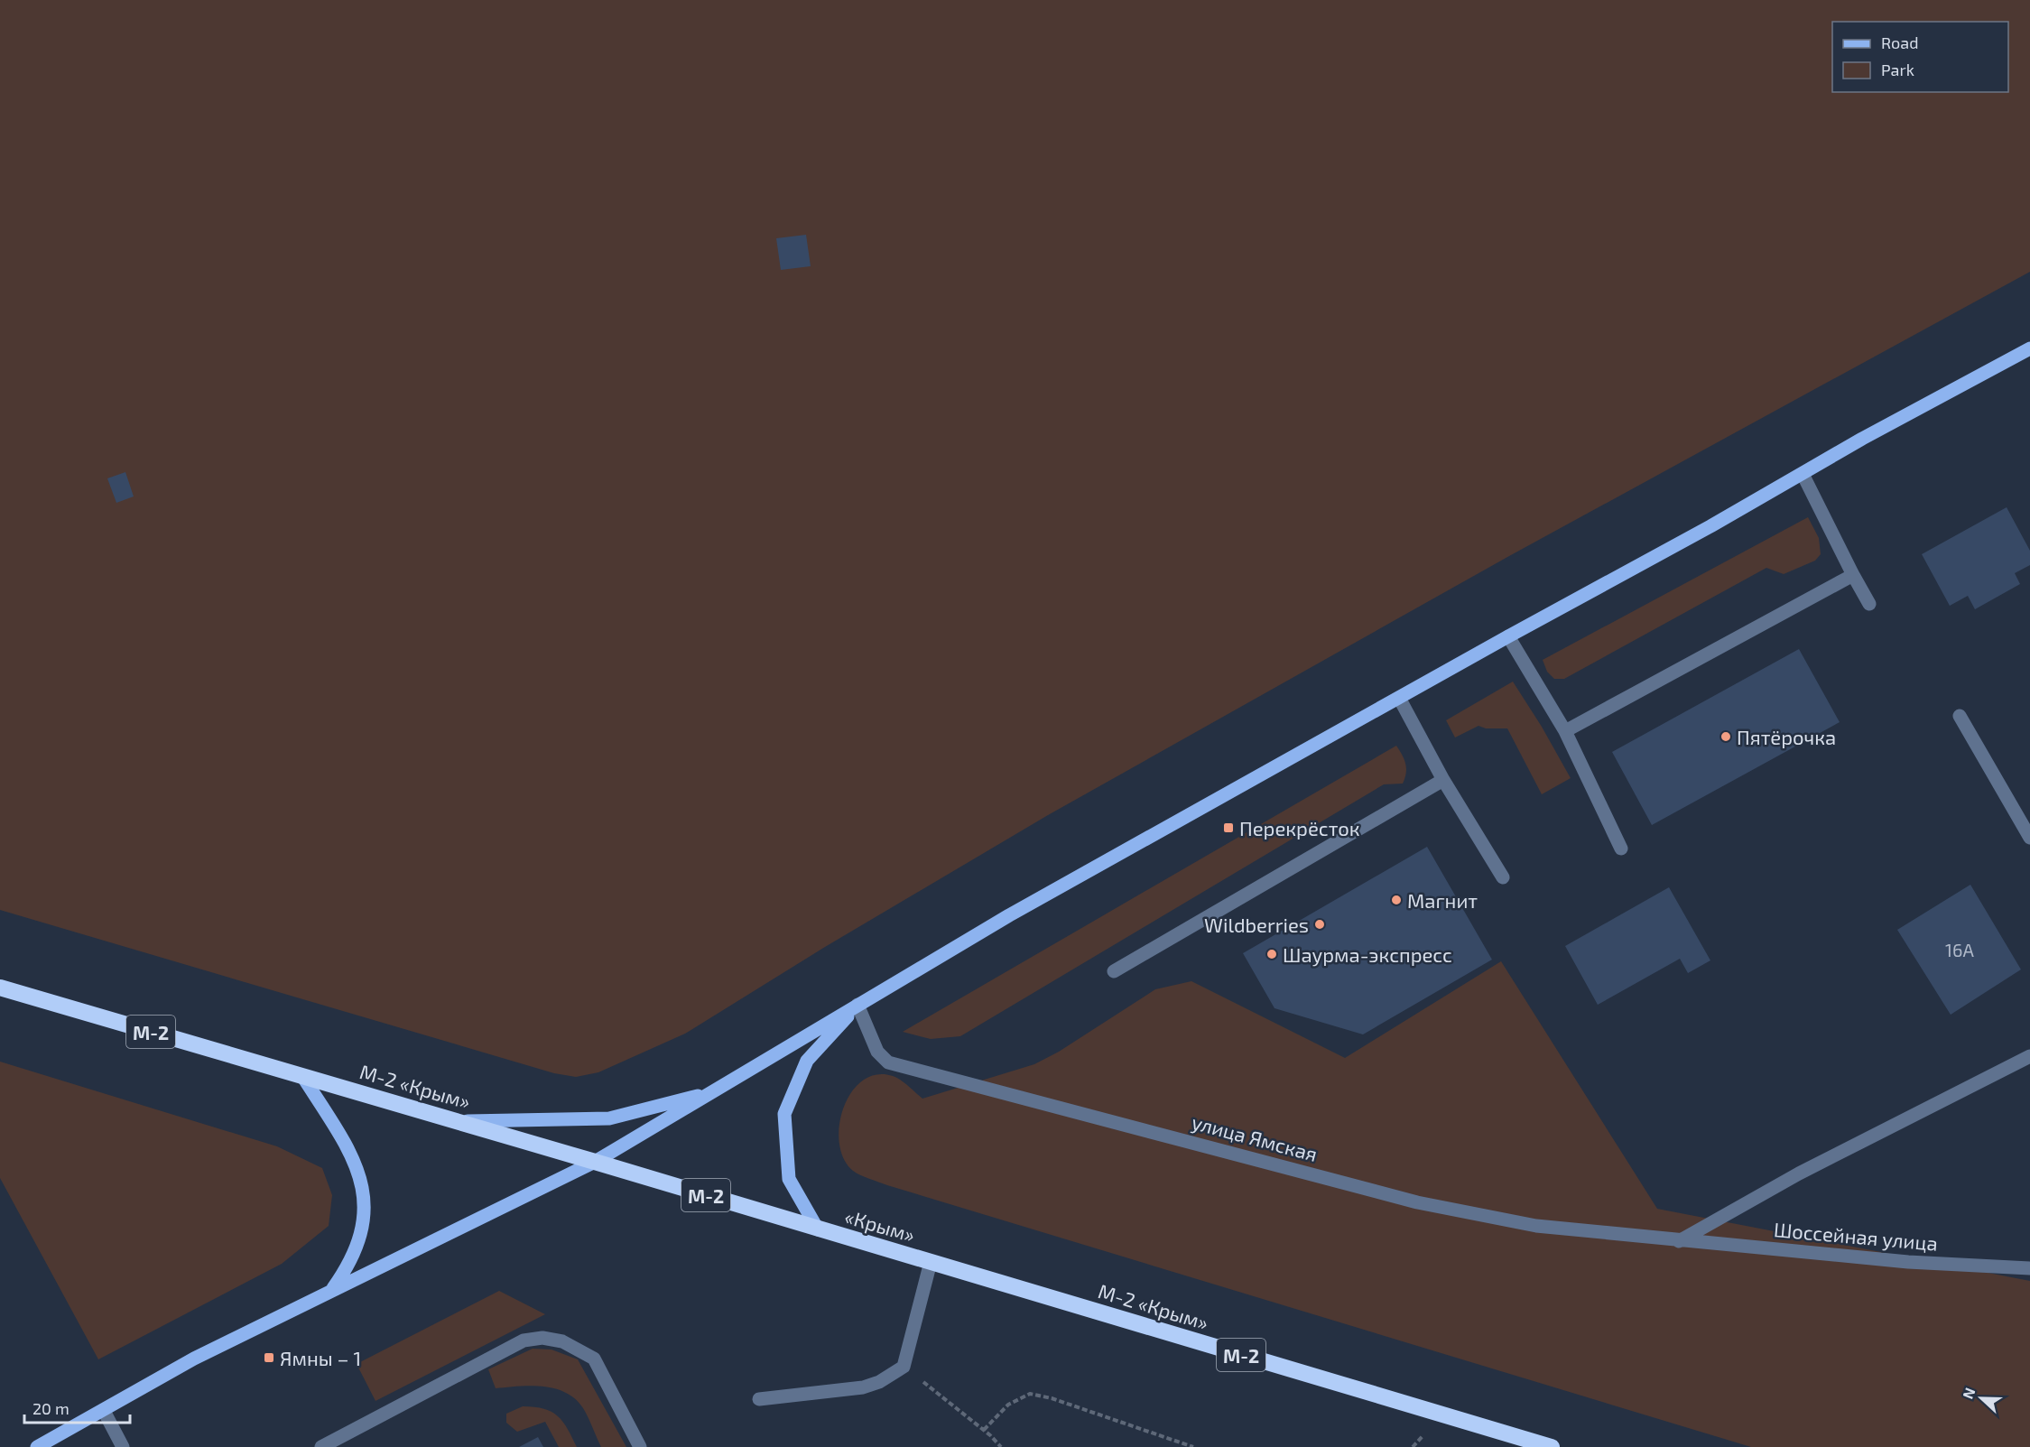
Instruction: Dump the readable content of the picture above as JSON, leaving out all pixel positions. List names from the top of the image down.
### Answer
{
  "streets": {
    "highway": ["М-2", "М-2 «Крым»", "«Крым»"],
    "street": ["улица Ямская", "Шоссейная улица"]
  },
  "crossings": [
    ["М-2 «Крым»", "«Крым»"],
    ["улица Ямская", "Шоссейная улица"]
  ],
  "places": {
    "other": [
      "Пятёрочка",
      "Магнит",
      "Wildberries",
      "Шаурма-экспресс"
    ],
    "transit": ["Перекрёсток", "Ямны – 1"]
  },
  "house_numbers": ["16А"],
  "legend": ["Road", "Park"],
  "scale_bar": "20 m",
  "north": "left"
}
